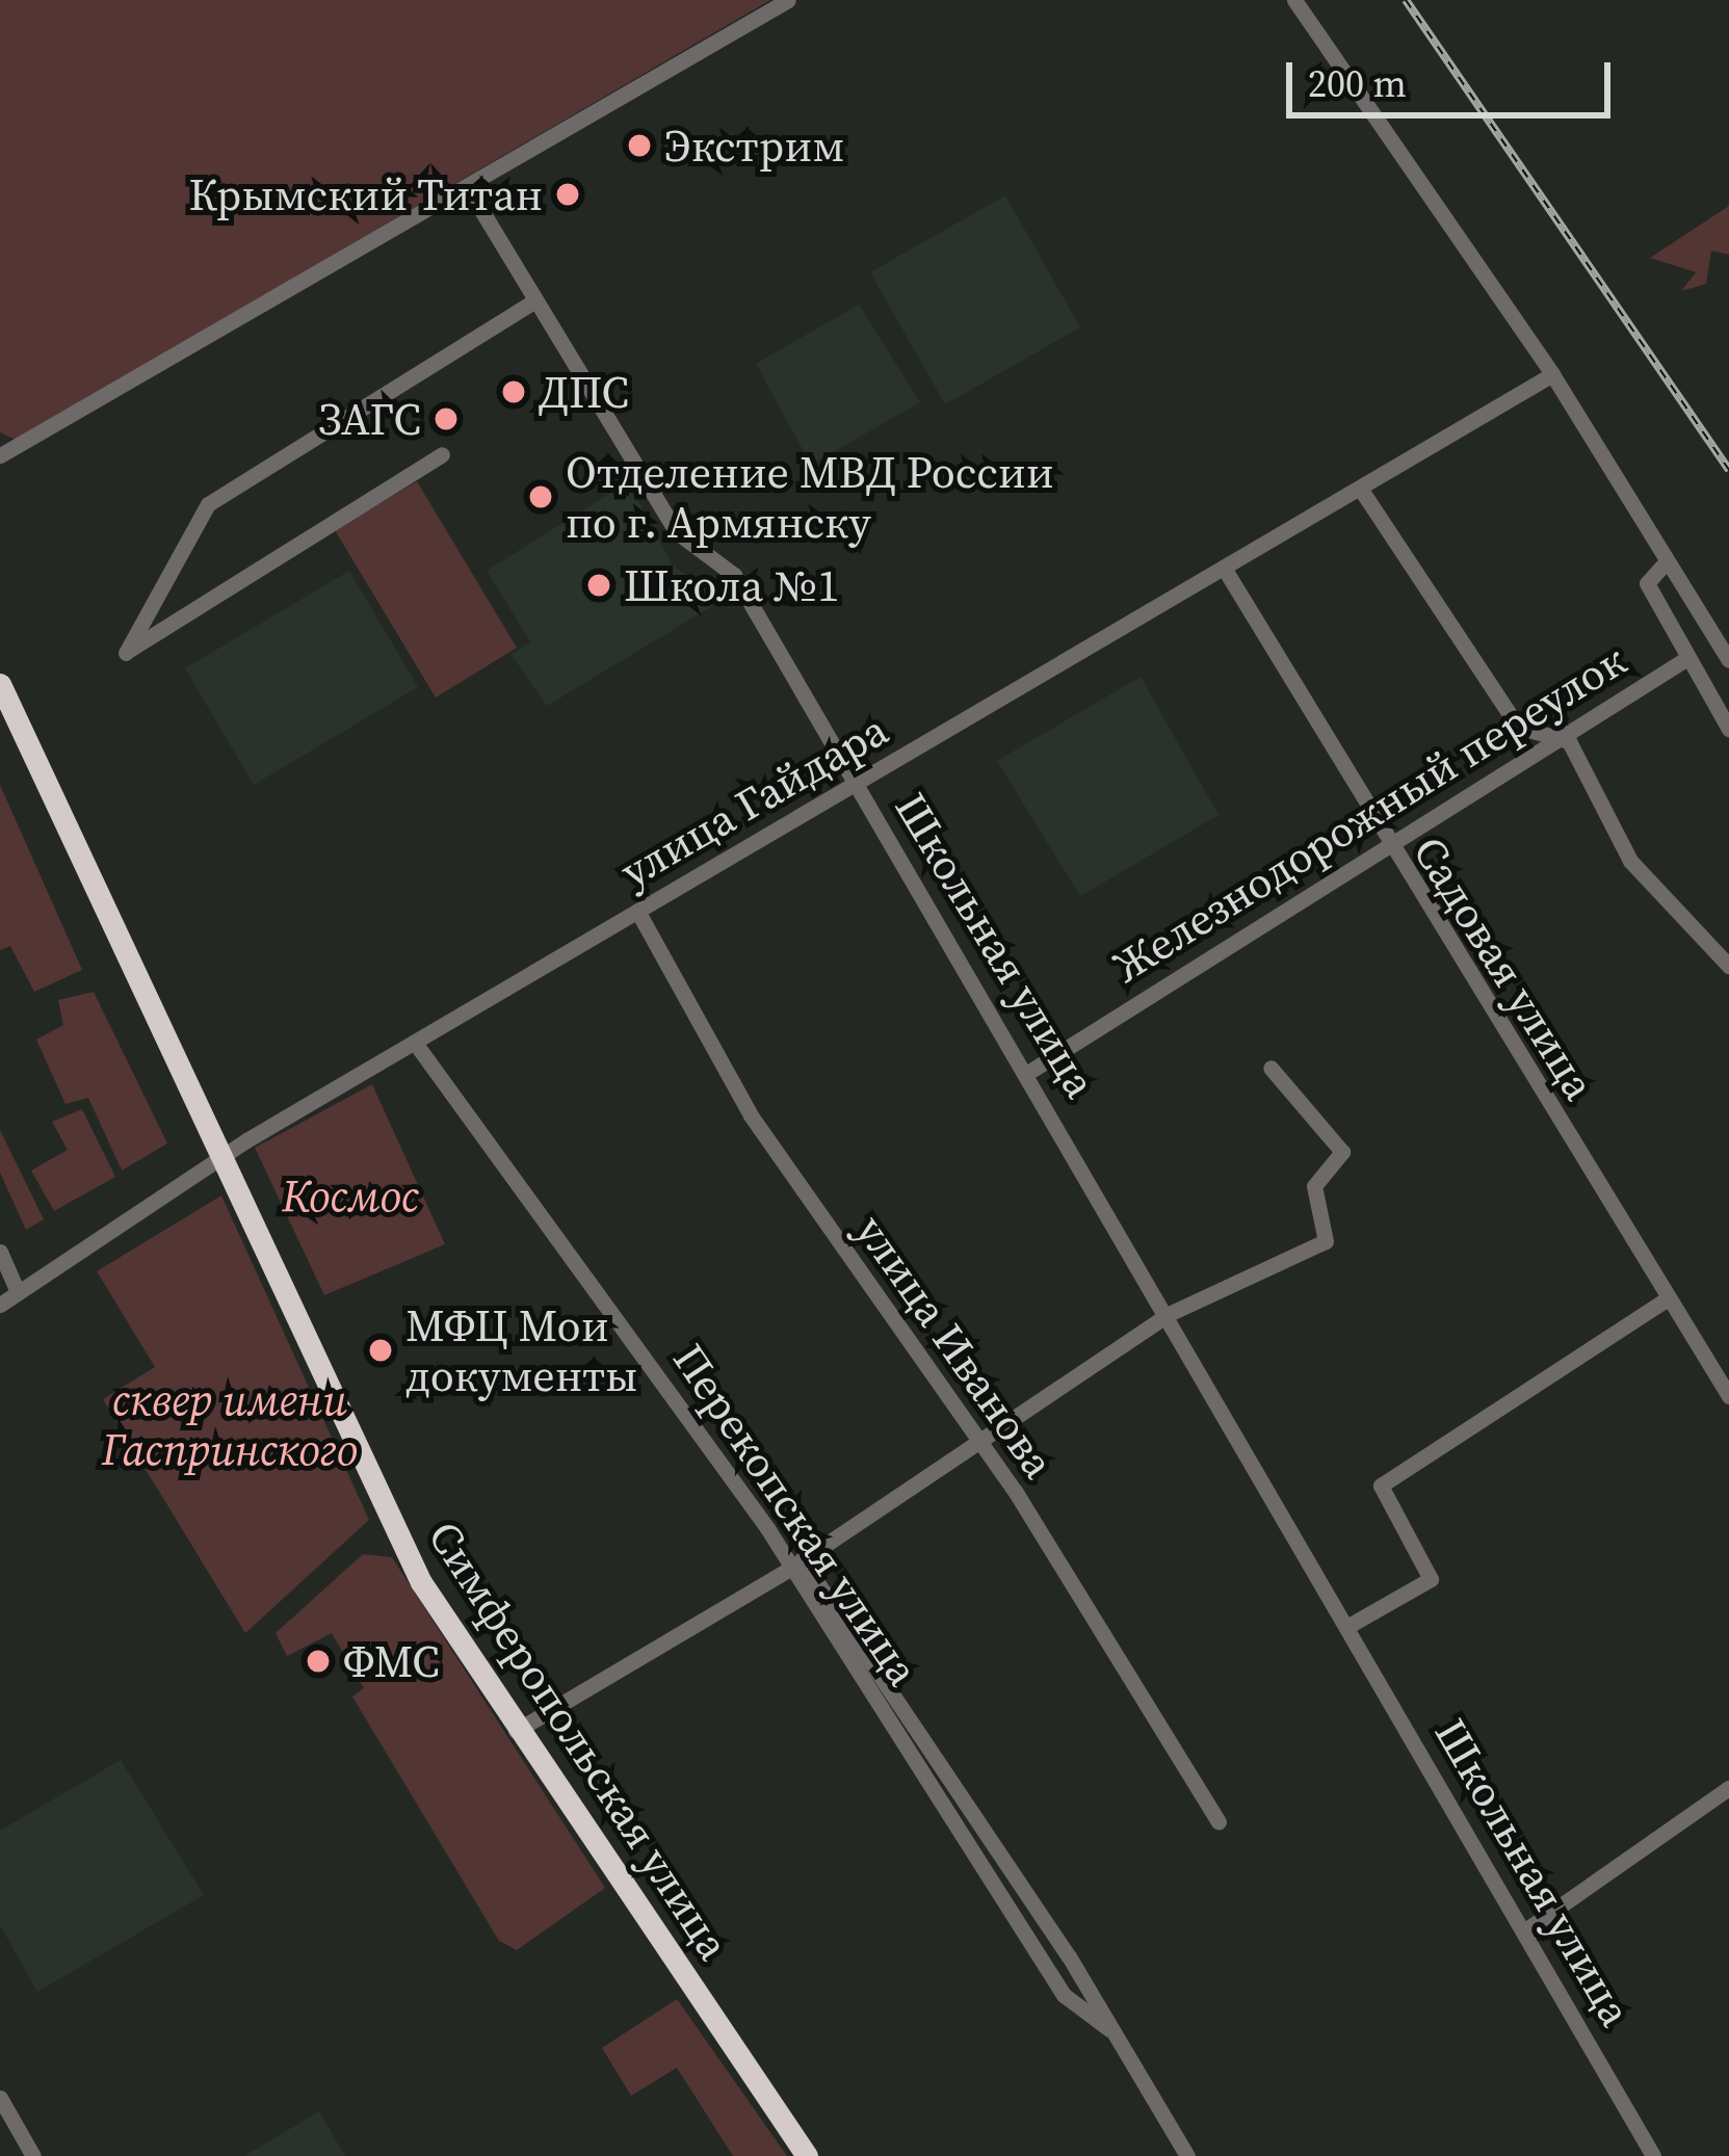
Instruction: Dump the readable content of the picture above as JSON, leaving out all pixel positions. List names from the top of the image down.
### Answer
{
  "streets": {
    "highway": ["Симферопольская улица"],
    "street": [
      "улица Гайдара",
      "Железнодорожный переулок",
      "Школьная улица",
      "Садовая улица",
      "улица Иванова",
      "Перекопская улица"
    ]
  },
  "crossings": [
    ["улица Гайдара", "Школьная улица"],
    ["улица Гайдара", "Садовая улица"],
    ["улица Гайдара", "улица Иванова"],
    ["улица Гайдара", "Перекопская улица"],
    ["улица Гайдара", "Симферопольская улица"],
    ["Железнодорожный переулок", "Школьная улица"],
    ["Железнодорожный переулок", "Садовая улица"]
  ],
  "parks": ["Космос", "сквер имени Гаспринского"],
  "places": [
    "Экстрим",
    "Крымский Титан",
    "ДПС",
    "ЗАГС",
    "Отделение МВД России по г. Армянску",
    "Школа №1",
    "МФЦ Мои документы",
    "ФМС"
  ],
  "scale_bar": "200 m"
}
